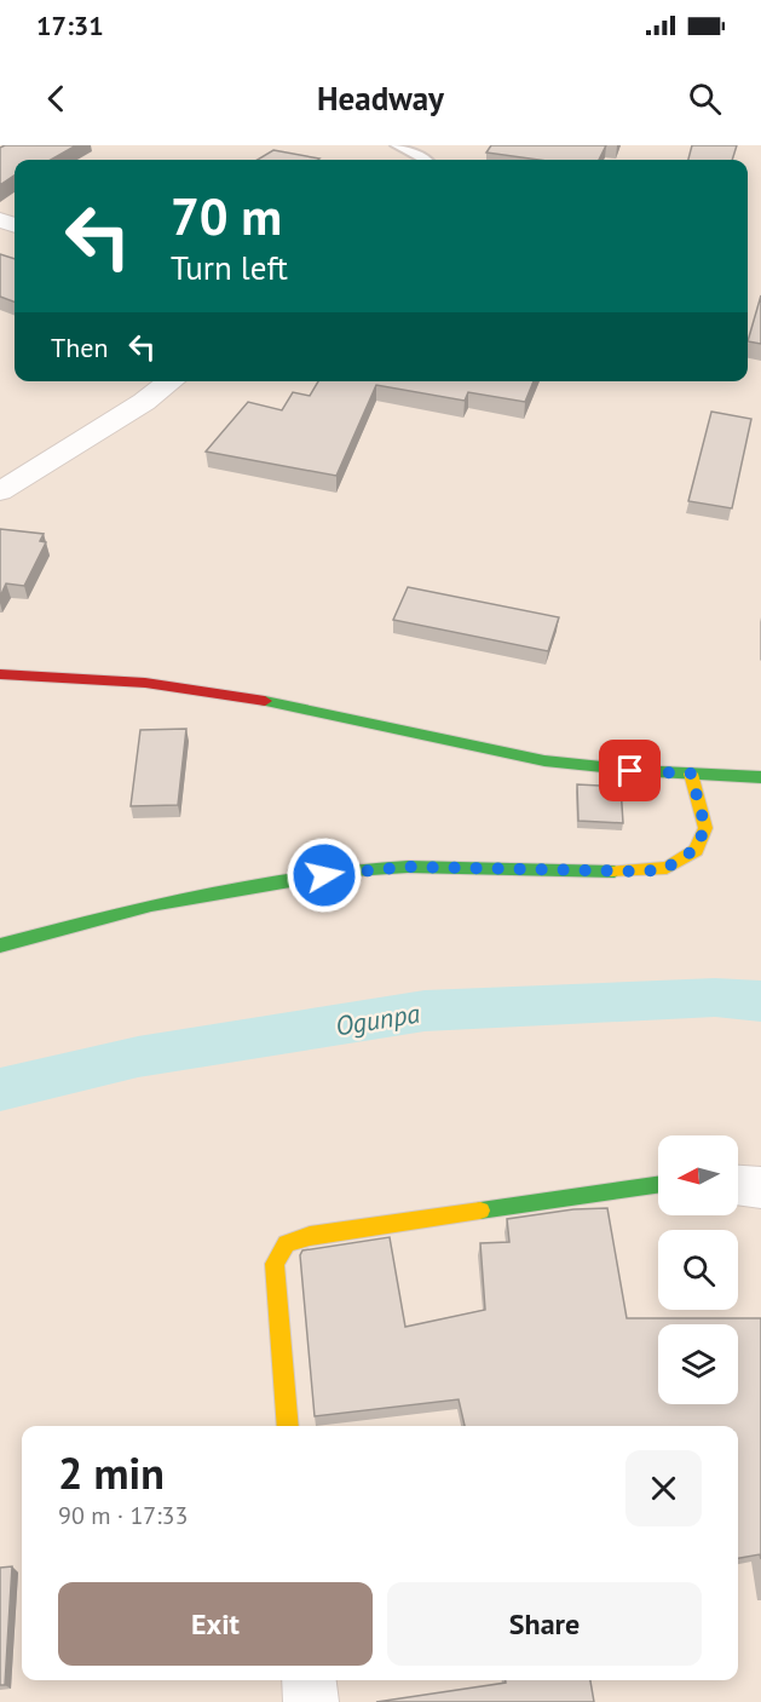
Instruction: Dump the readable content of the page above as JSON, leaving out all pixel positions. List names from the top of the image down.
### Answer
{
  "water": ["Ogunpa"],
  "north": "left",
  "page": {
    "status": "17:31",
    "header": "Headway",
    "turn": ["70 m", "Turn left"],
    "then": "Then",
    "heading": ["2 min", "90 m · 17:33"],
    "buttons": ["Exit", "Share"]
  }
}
